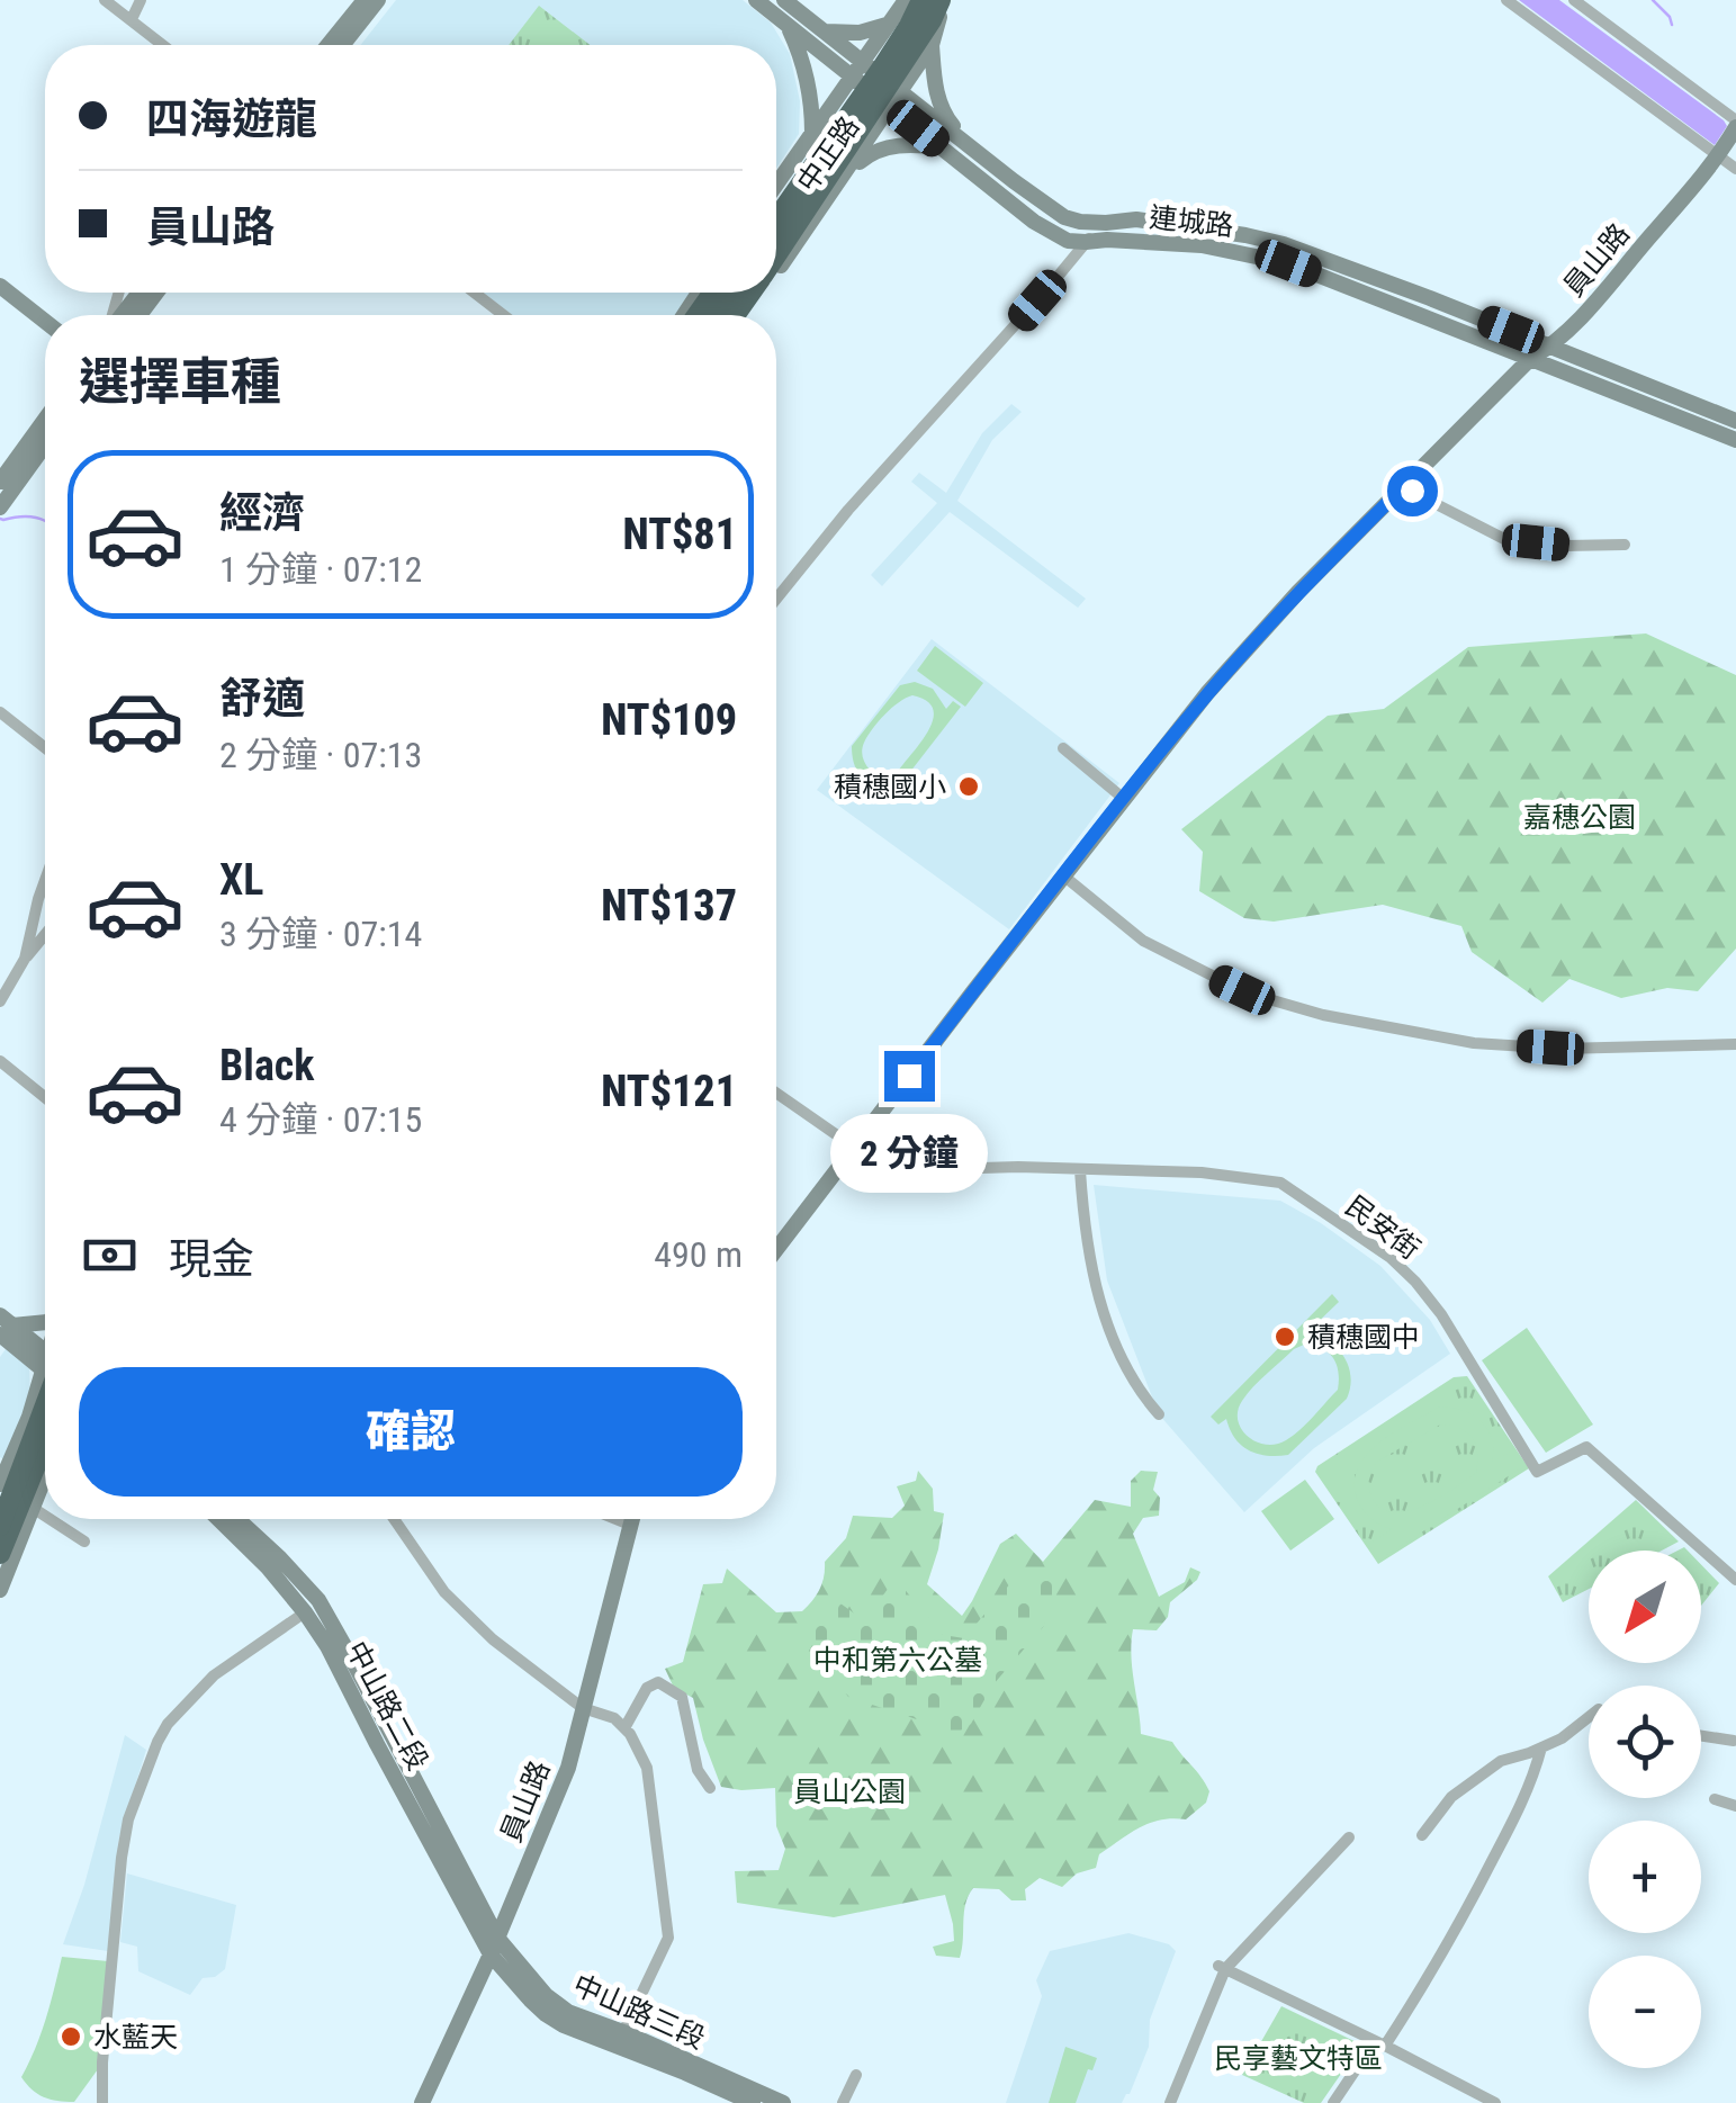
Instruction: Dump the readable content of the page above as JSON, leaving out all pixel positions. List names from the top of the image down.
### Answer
{
  "streets": {
    "main road": [
      "中正路",
      "連城路",
      "員山路",
      "中山路二段",
      "中山路三段"
    ],
    "street": ["民安街"]
  },
  "crossings": [
    ["中正路", "連城路"],
    ["連城路", "員山路"],
    ["員山路", "民安街"],
    ["員山路", "中山路二段"],
    ["員山路", "中山路三段"],
    ["中山路二段", "中山路三段"]
  ],
  "parks": [
    "嘉穗公園",
    "中和第六公墓",
    "員山公園",
    "民享藝文特區"
  ],
  "places": ["積穗國小", "積穗國中", "水藍天"],
  "north": "bottom left",
  "page": {
    "banner": ["四海遊龍", "員山路"],
    "heading": "選擇車種",
    "list": [
      {
        "name": "經濟",
        "note": "1 分鐘 · 07:12",
        "value": "NT$81"
      },
      {
        "name": "舒適",
        "note": "2 分鐘 · 07:13",
        "value": "NT$109"
      },
      {
        "name": "XL",
        "note": "3 分鐘 · 07:14",
        "value": "NT$137"
      },
      {
        "name": "Black",
        "note": "4 分鐘 · 07:15",
        "value": "NT$121"
      }
    ],
    "bubble": "2 分鐘",
    "pay": ["現金", "490 m"],
    "buttons": "確認",
    "map_buttons": ["+", "−"]
  }
}
